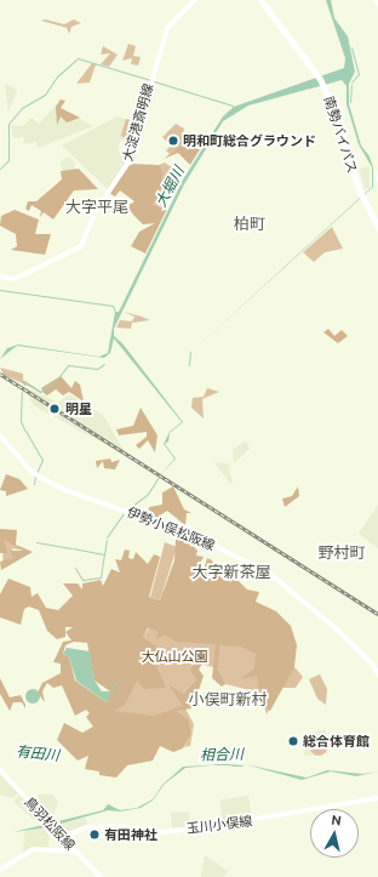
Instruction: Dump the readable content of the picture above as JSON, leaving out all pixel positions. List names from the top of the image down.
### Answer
{
  "streets": {
    "highway": ["南勢バイパス"],
    "main road": [
      "大淀港斎明線",
      "伊勢小俣松阪線",
      "鳥羽松阪線",
      "玉川小俣線"
    ]
  },
  "crossings": [
    ["鳥羽松阪線", "玉川小俣線"]
  ],
  "districts": [
    "大字平尾",
    "柏町",
    "野村町",
    "大字新茶屋",
    "小俣町新村"
  ],
  "water": ["大堀川", "有田川", "相合川"],
  "parks": ["大仏山公園"],
  "places": [
    "明和町総合グラウンド",
    "明星",
    "総合体育館",
    "有田神社"
  ],
  "north": "top"
}
